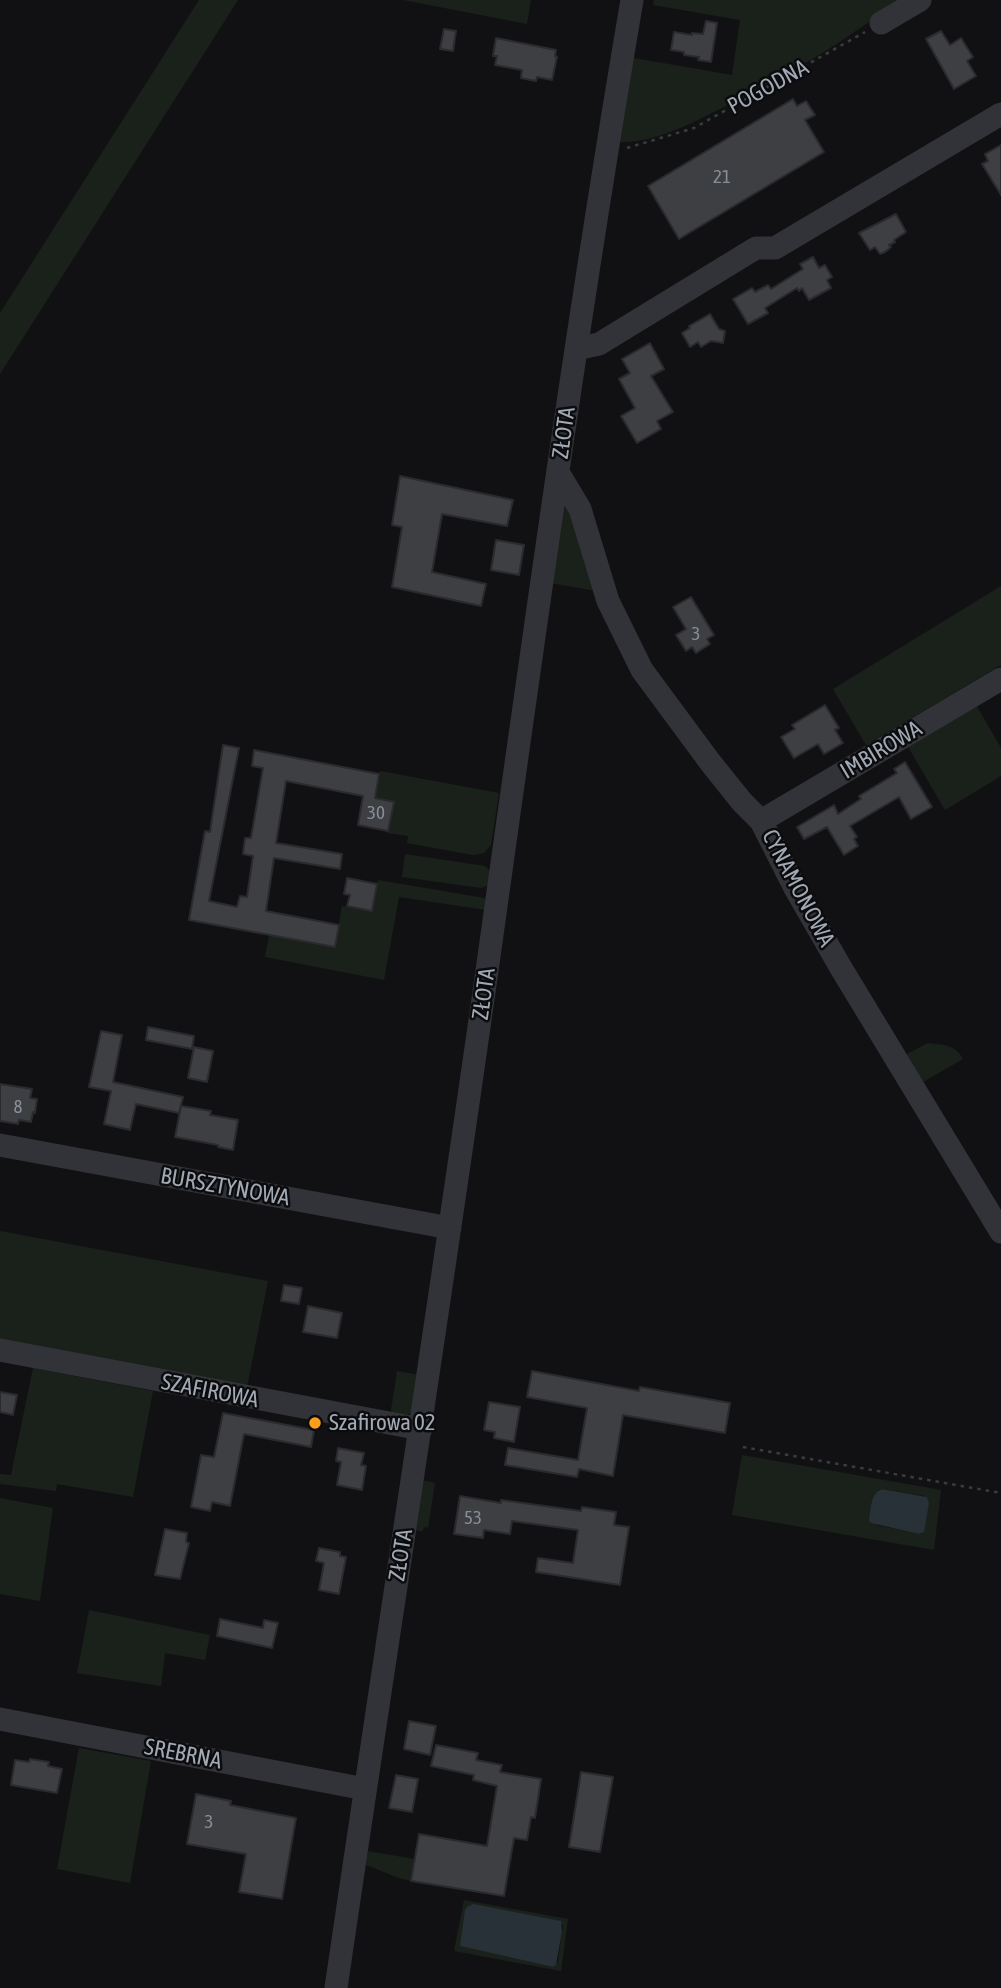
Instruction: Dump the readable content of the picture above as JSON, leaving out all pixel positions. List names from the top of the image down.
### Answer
{
  "streets": {
    "street": [
      "ZŁOTA",
      "IMBIROWA",
      "CYNAMONOWA",
      "BURSZTYNOWA",
      "SZAFIROWA",
      "SREBRNA"
    ],
    "path": ["POGODNA"]
  },
  "crossings": [
    ["POGODNA", "ZŁOTA"],
    ["ZŁOTA", "CYNAMONOWA"],
    ["ZŁOTA", "BURSZTYNOWA"],
    ["ZŁOTA", "SZAFIROWA"],
    ["ZŁOTA", "SREBRNA"],
    ["IMBIROWA", "CYNAMONOWA"]
  ],
  "places": ["Szafirowa 02"],
  "house_numbers": [
    "21",
    "3",
    "30",
    "8",
    "53",
    "3"
  ]
}
